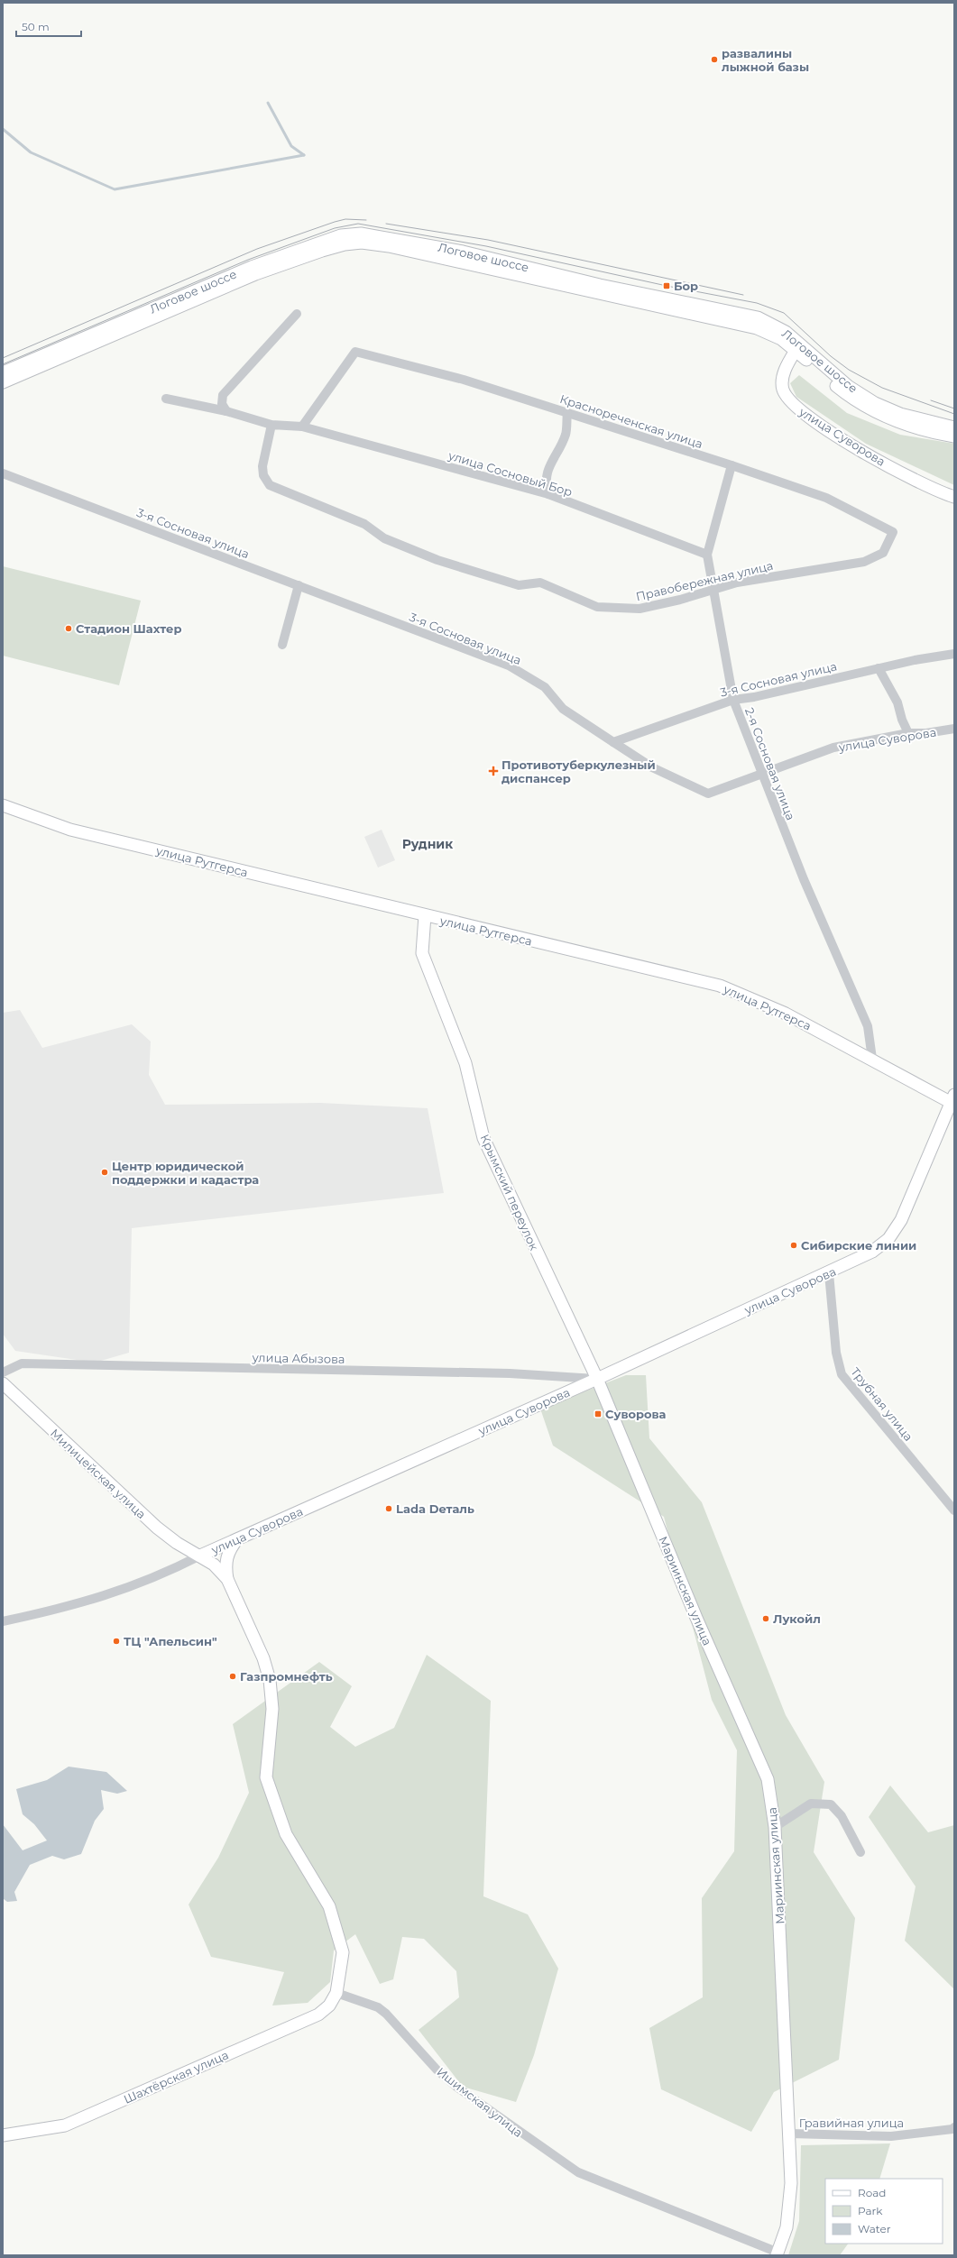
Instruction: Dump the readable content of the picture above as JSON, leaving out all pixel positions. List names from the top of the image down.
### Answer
{
  "streets": {
    "main road": [
      "Логовое шоссе",
      "улица Суворова",
      "улица Рутгерса",
      "Крымский переулок",
      "Милицейская улица",
      "Мариинская улица",
      "Шахтёрская улица"
    ],
    "street": [
      "Краснореченская улица",
      "улица Сосновый Бор",
      "3-я Сосновая улица",
      "Правобережная улица",
      "2-я Сосновая улица",
      "улица Абызова",
      "Трубная улица",
      "Ишимская улица",
      "Гравийная улица"
    ]
  },
  "crossings": [
    ["Логовое шоссе", "улица Суворова"],
    ["Краснореченская улица", "улица Сосновый Бор"],
    ["Краснореченская улица", "Правобережная улица"],
    ["Краснореченская улица", "2-я Сосновая улица"],
    ["улица Суворова", "3-я Сосновая улица"],
    ["улица Суворова", "2-я Сосновая улица"],
    ["улица Суворова", "улица Рутгерса"],
    ["улица Суворова", "Крымский переулок"],
    ["улица Суворова", "улица Абызова"],
    ["улица Суворова", "Трубная улица"],
    ["улица Суворова", "Милицейская улица"],
    ["улица Суворова", "Мариинская улица"],
    ["улица Сосновый Бор", "Правобережная улица"],
    ["улица Сосновый Бор", "2-я Сосновая улица"],
    ["3-я Сосновая улица", "2-я Сосновая улица"],
    ["Правобережная улица", "2-я Сосновая улица"],
    ["2-я Сосновая улица", "улица Рутгерса"],
    ["улица Рутгерса", "Крымский переулок"],
    ["Крымский переулок", "улица Абызова"],
    ["Крымский переулок", "Мариинская улица"],
    ["улица Абызова", "Мариинская улица"],
    ["Мариинская улица", "Ишимская улица"],
    ["Мариинская улица", "Гравийная улица"],
    ["Шахтёрская улица", "Ишимская улица"]
  ],
  "districts": ["Рудник"],
  "places": {
    "other": [
      "развалины лыжной базы",
      "Стадион Шахтер",
      "Центр юридической поддержки и кадастра",
      "Сибирские линии",
      "Lada Dеталь",
      "Лукойл",
      "ТЦ \"Апельсин\"",
      "Газпромнефть"
    ],
    "transit": ["Бор", "Суворова"],
    "health": ["Противотуберкулезный диспансер"]
  },
  "legend": ["Road", "Park", "Water"],
  "scale_bar": "50 m"
}
